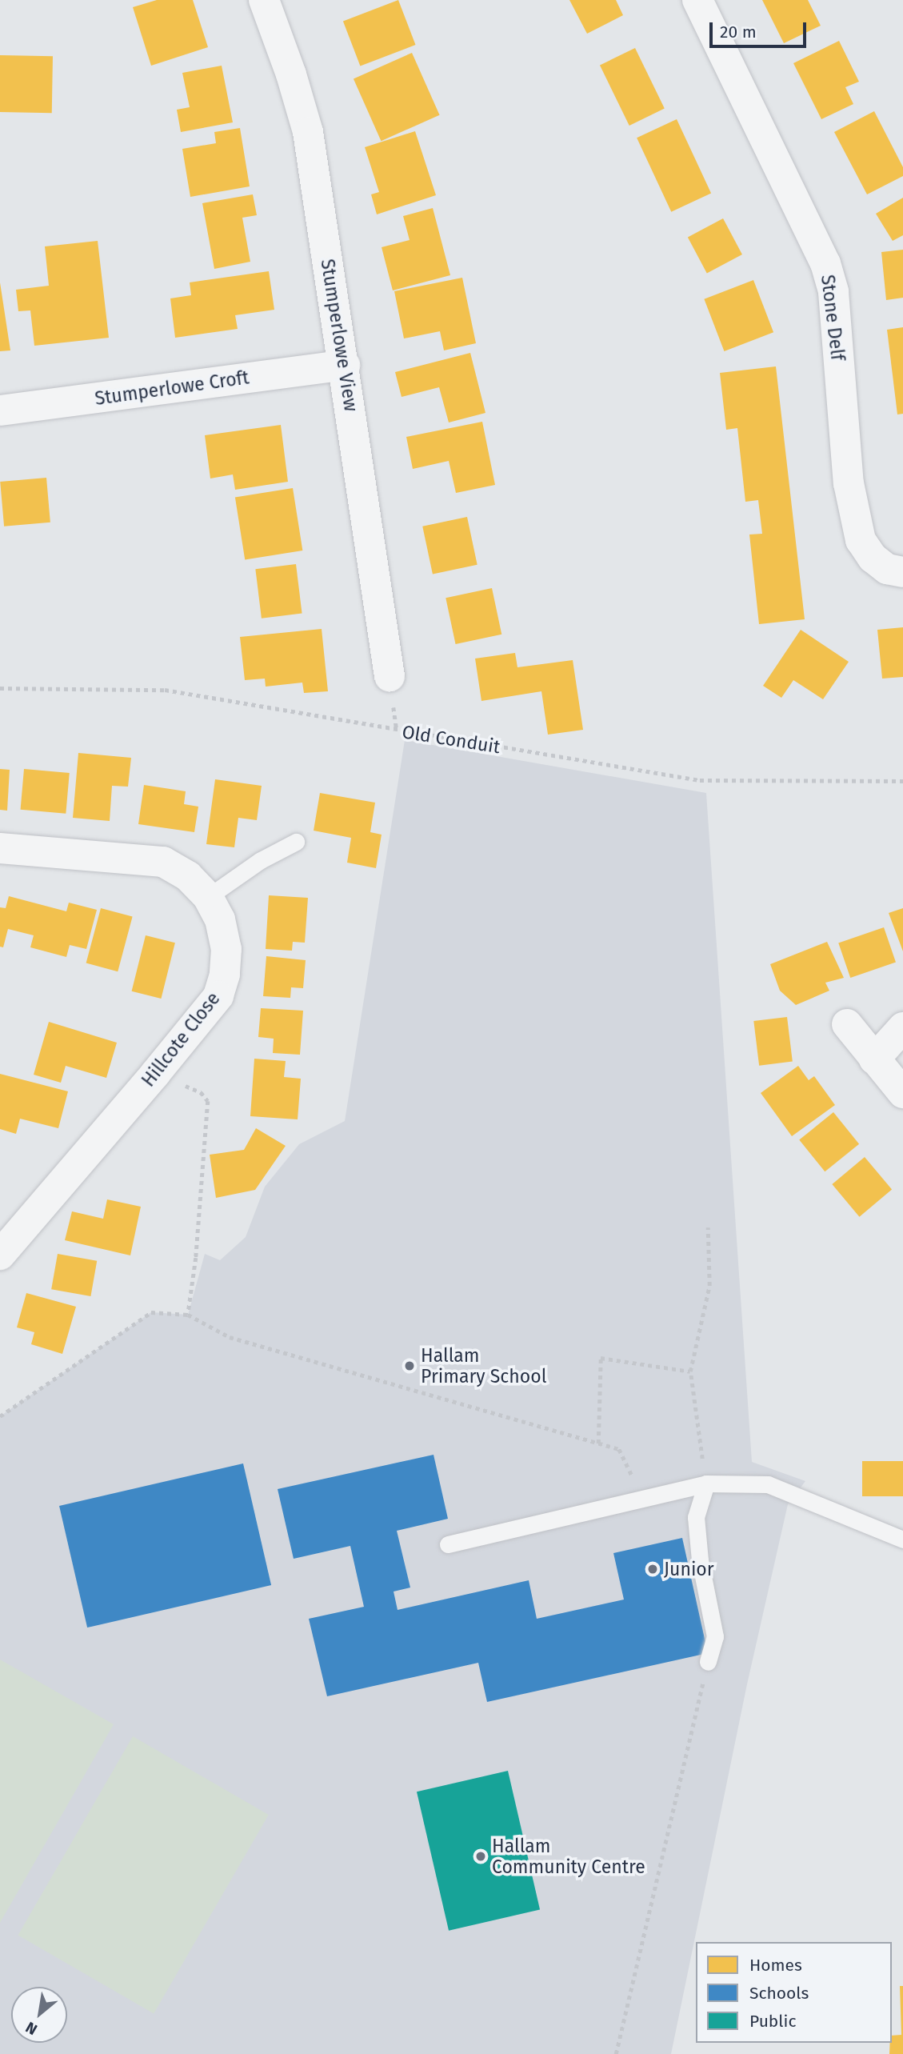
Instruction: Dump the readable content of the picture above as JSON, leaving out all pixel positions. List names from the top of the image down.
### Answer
{
  "streets": {
    "street": [
      "Stone Delf",
      "Stumperlowe View",
      "Stumperlowe Croft",
      "Hillcote Close"
    ],
    "path": ["Old Conduit"]
  },
  "crossings": [
    ["Stumperlowe View", "Stumperlowe Croft"]
  ],
  "places": ["Hallam Primary School", "Junior", "Hallam Community Centre"],
  "legend": ["Homes", "Schools", "Public"],
  "scale_bar": "20 m",
  "north": "bottom left"
}
